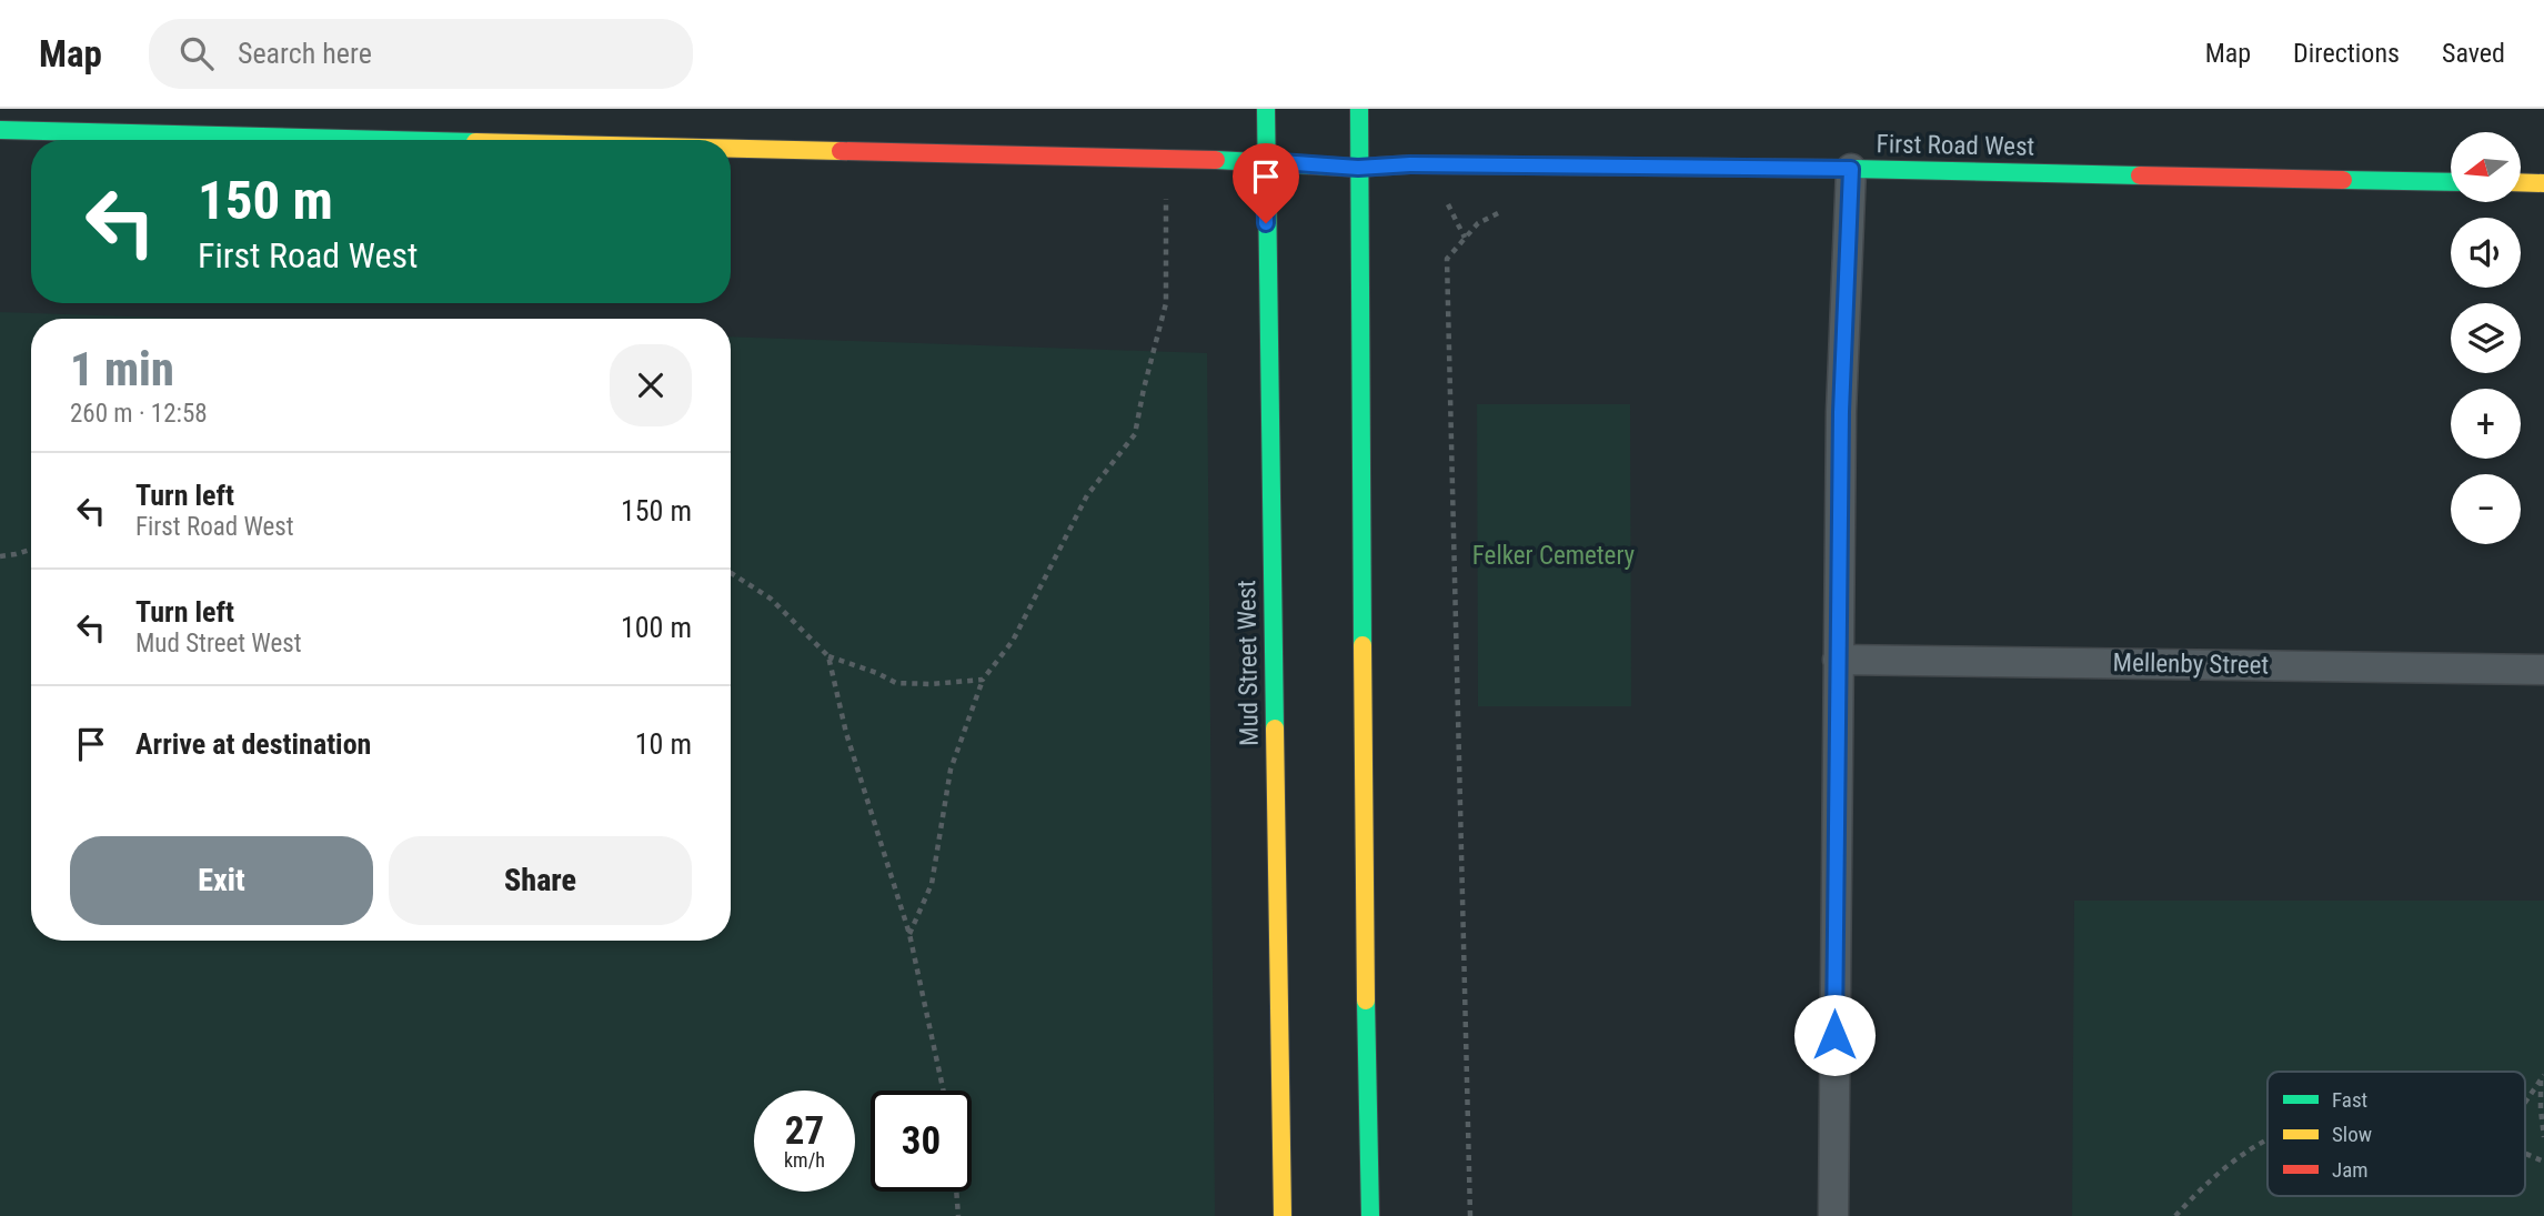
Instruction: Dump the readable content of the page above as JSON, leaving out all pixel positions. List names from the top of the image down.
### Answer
{
  "streets": {
    "street": ["First Road West", "Mud Street West", "Mellenby Street"]
  },
  "crossings": [
    ["First Road West", "Mud Street West"]
  ],
  "parks": ["Felker Cemetery"],
  "legend": ["Fast", "Slow", "Jam"],
  "north": "left",
  "page": {
    "header": "Map",
    "search": "Search here",
    "nav": ["Map", "Directions", "Saved"],
    "map_buttons": ["+", "−"],
    "turn": ["150 m", "First Road West"],
    "heading": ["1 min", "260 m · 12:58"],
    "list": [
      {
        "name": "Turn left",
        "note": "First Road West",
        "value": "150 m"
      },
      {
        "name": "Turn left",
        "note": "Mud Street West",
        "value": "100 m"
      },
      {
        "name": "Arrive at destination",
        "value": "10 m"
      }
    ],
    "buttons": ["Exit", "Share"],
    "speed": "27 km/h",
    "limit": "30"
  }
}
